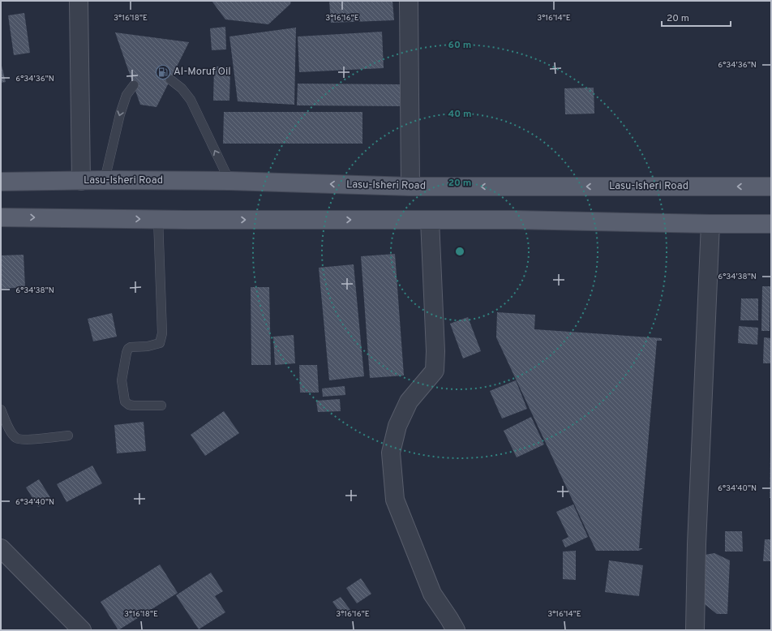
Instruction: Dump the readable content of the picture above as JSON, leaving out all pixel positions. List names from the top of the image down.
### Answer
{
  "streets": {
    "main road": ["Lasu-Isheri Road"]
  },
  "places": {
    "fuel station": ["Al-Moruf Oil"]
  },
  "scale_bar": "20 m",
  "coordinates": [
    "3°16'18\"E",
    "3°16'16\"E",
    "3°16'14\"E",
    "6°34'36\"N",
    "6°34'38\"N",
    "6°34'40\"N"
  ],
  "rings": ["60 m", "40 m", "20 m"]
}
